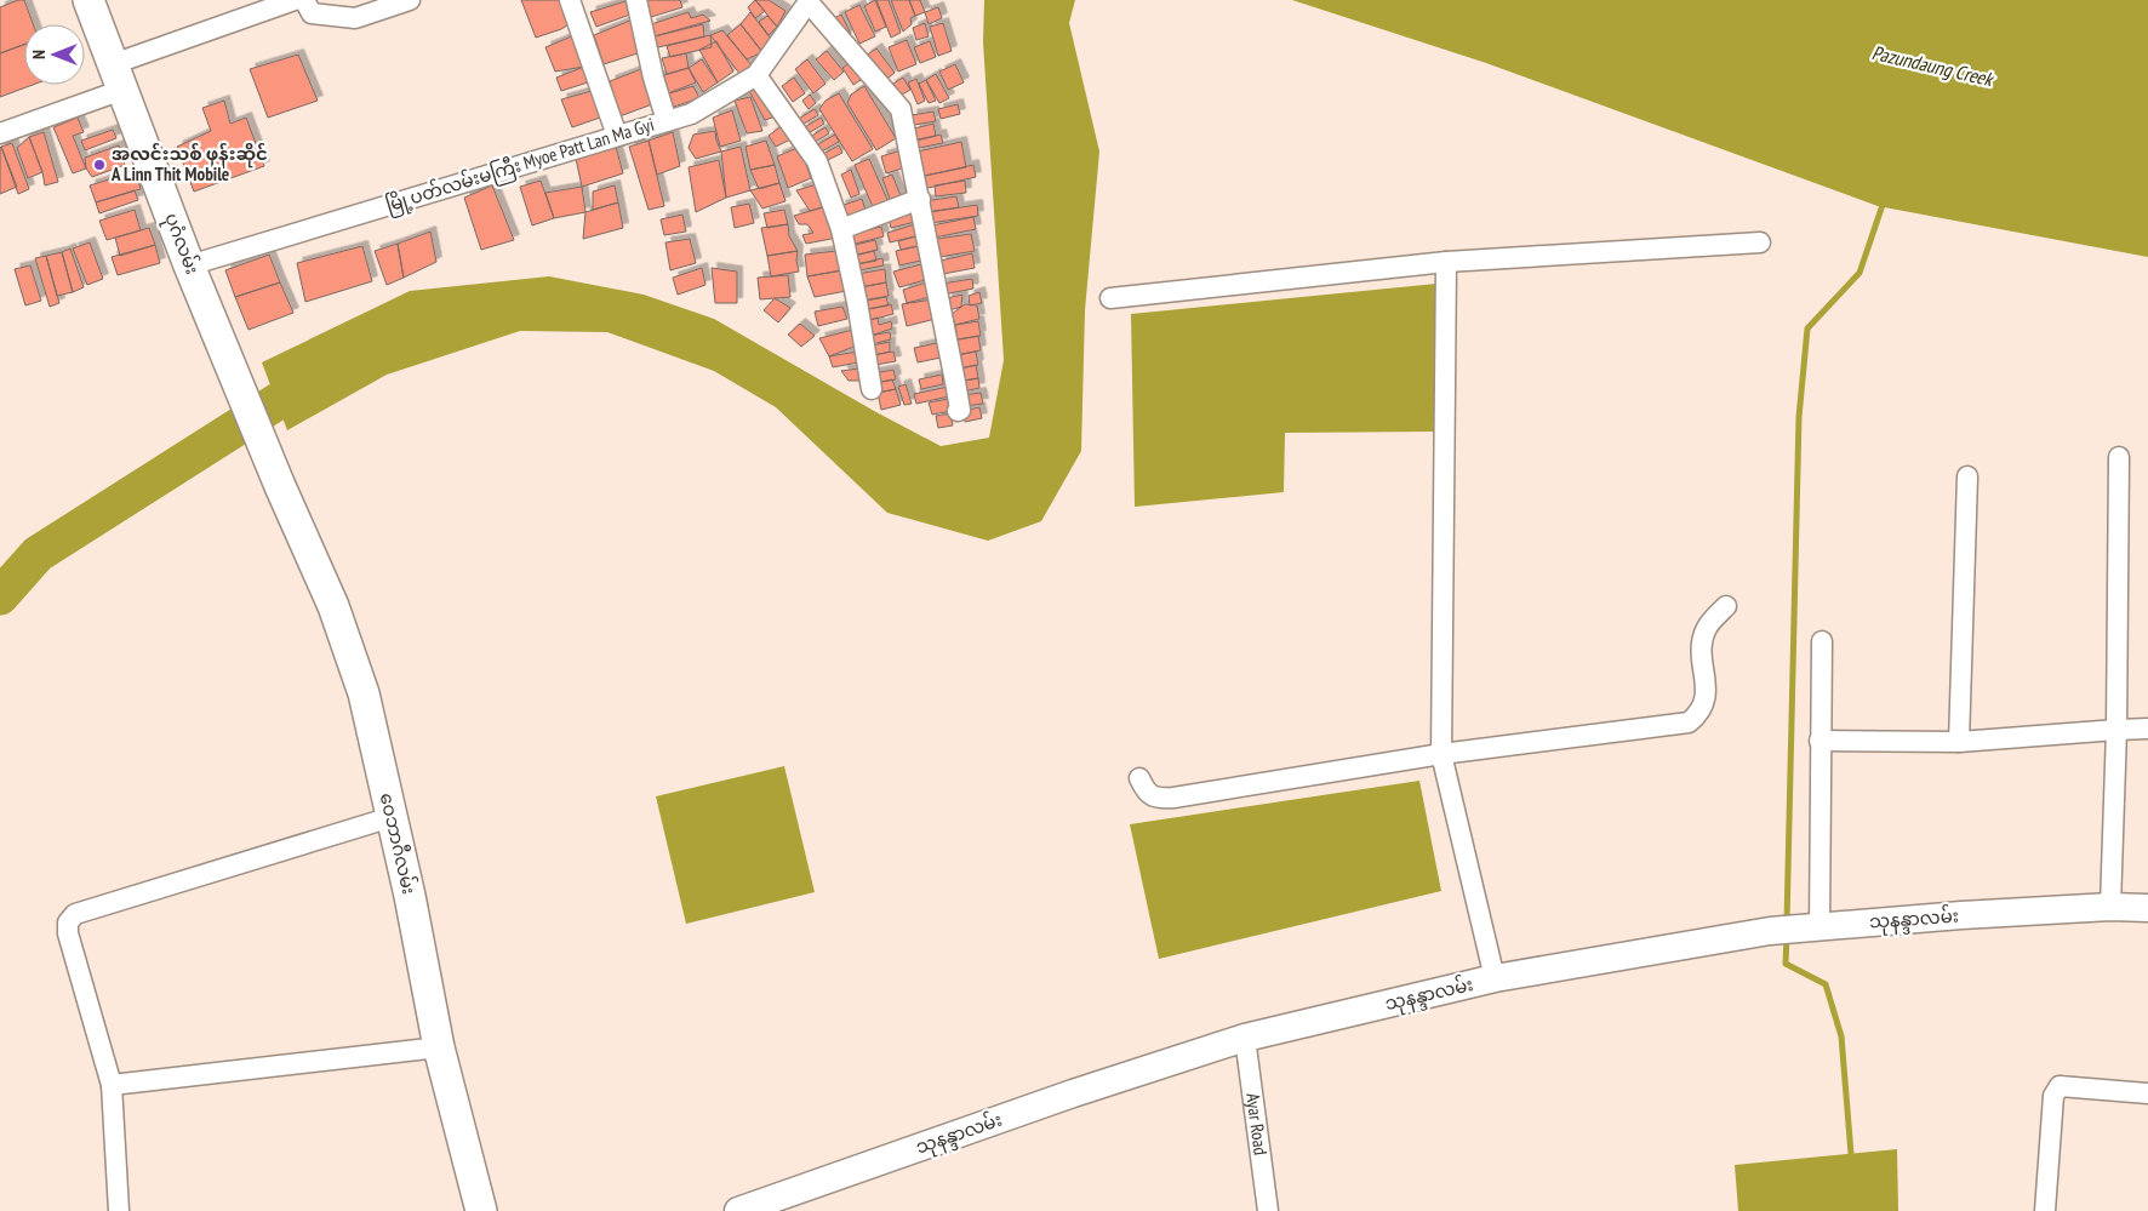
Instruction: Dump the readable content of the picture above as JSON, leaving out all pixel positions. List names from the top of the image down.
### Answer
{
  "streets": {
    "main road": ["ပုဂံလမ်း", "ဝေဘာဂီလမ်း", "သုနန္ဒာလမ်း"],
    "street": ["မြို့ပတ်လမ်းမကြီး Myoe Patt Lan Ma Gyi", "Ayar Road"]
  },
  "crossings": [
    ["မြို့ပတ်လမ်းမကြီး Myoe Patt Lan Ma Gyi", "ပုဂံလမ်း"],
    ["ပုဂံလမ်း", "ဝေဘာဂီလမ်း"],
    ["သုနန္ဒာလမ်း", "Ayar Road"]
  ],
  "water": ["Pazundaung Creek"],
  "places": ["အလင်းသစ် ဖုန်းဆိုင် A Linn Thit Mobile"],
  "north": "left"
}
